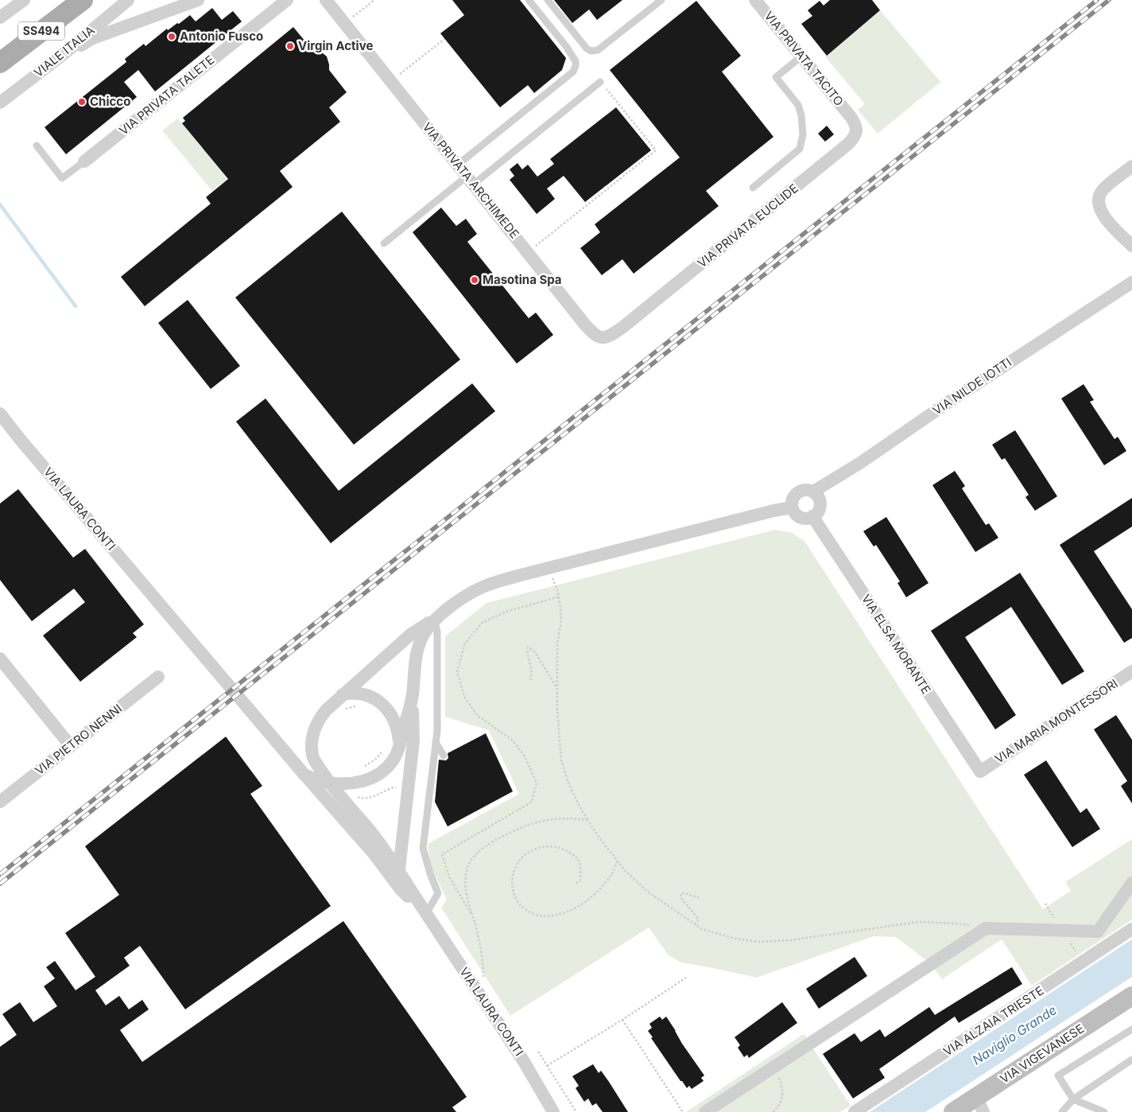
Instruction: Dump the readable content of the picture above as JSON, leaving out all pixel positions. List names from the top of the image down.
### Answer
{
  "streets": {
    "main road": ["SS494", "VIA VIGEVANESE"],
    "street": [
      "VIALE ITALIA",
      "VIA PRIVATA TACITO",
      "VIA PRIVATA TALETE",
      "VIA PRIVATA ARCHIMEDE",
      "VIA PRIVATA EUCLIDE",
      "VIA NILDE IOTTI",
      "VIA LAURA CONTI",
      "VIA ELSA MORANTE",
      "VIA MARIA MONTESSORI",
      "VIA PIETRO NENNI",
      "VIA ALZAIA TRIESTE"
    ]
  },
  "crossings": [
    ["VIA PRIVATA TACITO", "VIA PRIVATA EUCLIDE"],
    ["VIA PRIVATA ARCHIMEDE", "VIA PRIVATA EUCLIDE"],
    ["VIA NILDE IOTTI", "VIA ELSA MORANTE"],
    ["VIA ELSA MORANTE", "VIA MARIA MONTESSORI"]
  ],
  "water": ["Naviglio Grande"],
  "places": [
    "Antonio Fusco",
    "Virgin Active",
    "Chicco",
    "Masotina Spa"
  ]
}
